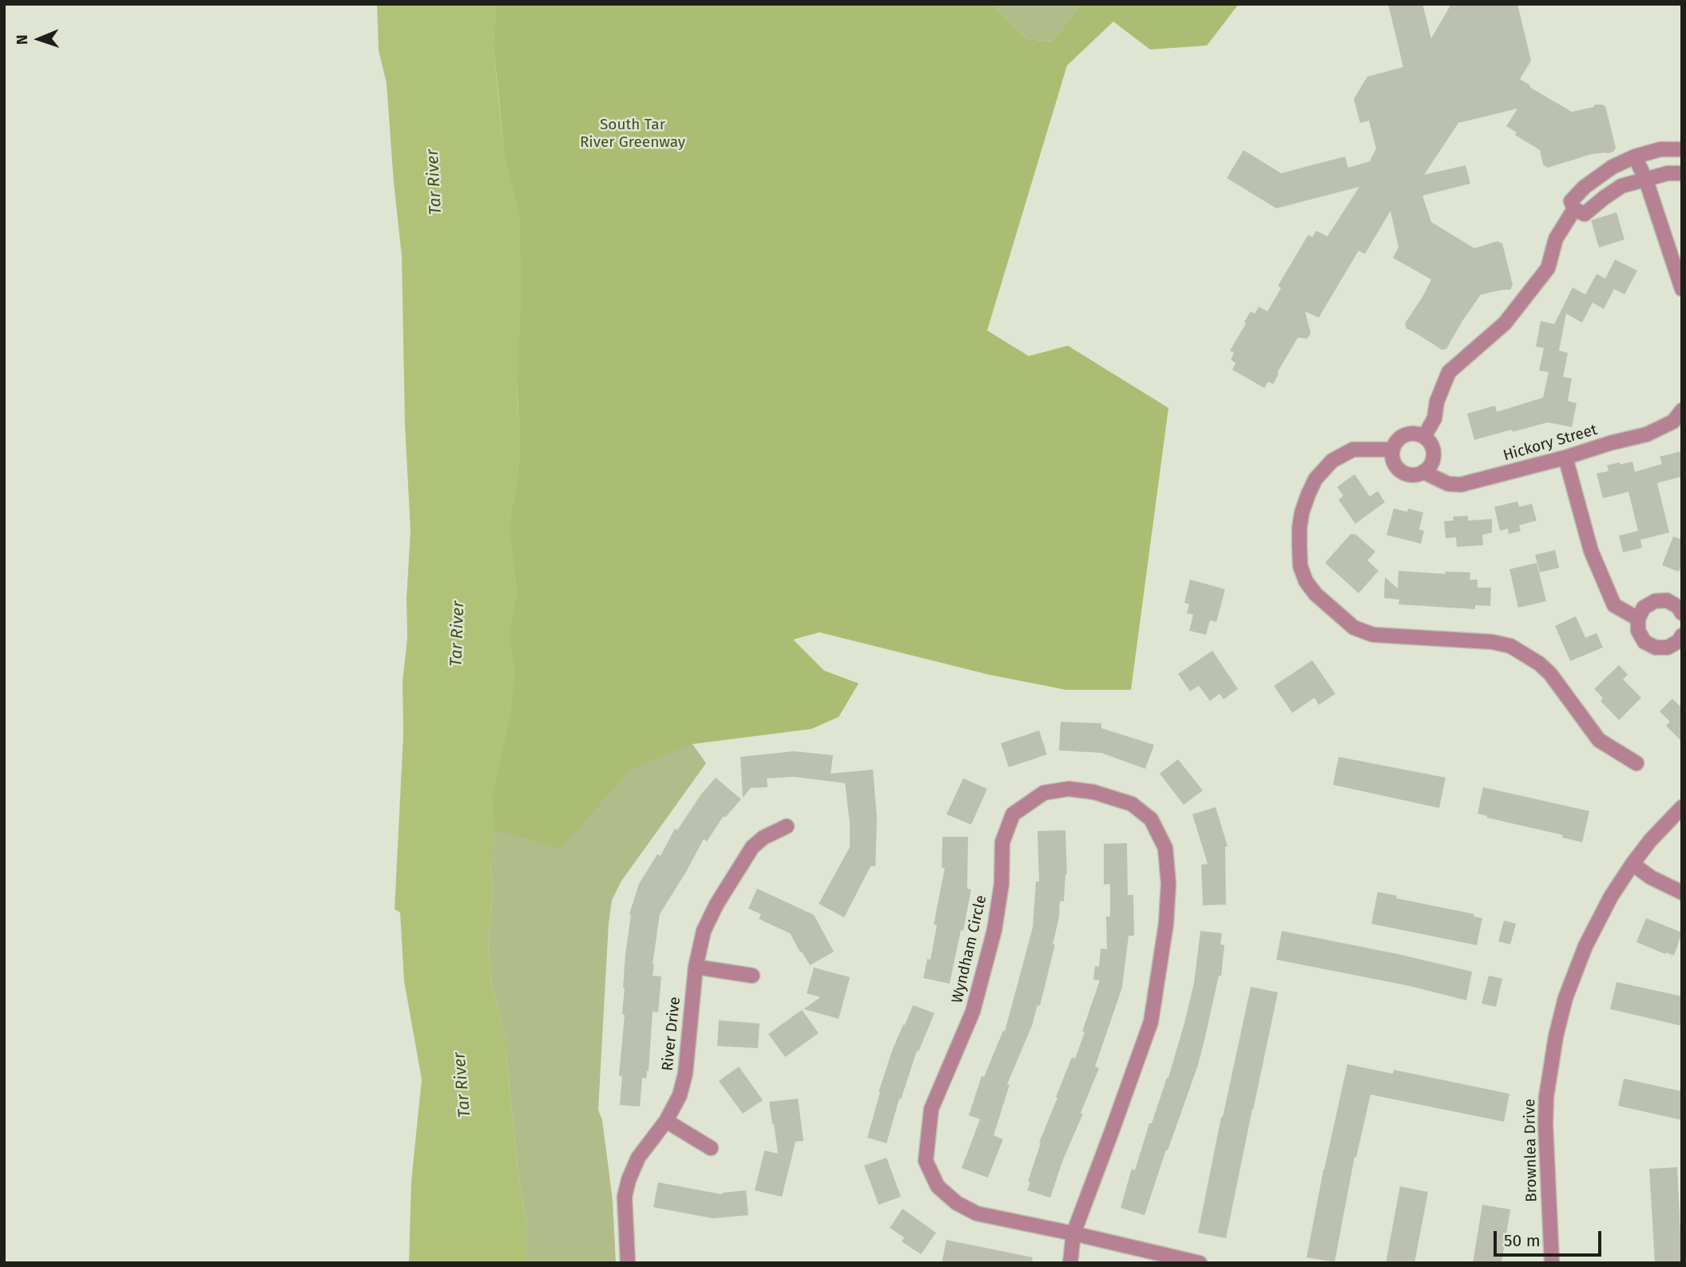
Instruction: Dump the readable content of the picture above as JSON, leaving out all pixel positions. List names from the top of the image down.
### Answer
{
  "streets": {
    "street": [
      "Hickory Street",
      "Wyndham Circle",
      "River Drive",
      "Brownlea Drive"
    ]
  },
  "water": ["Tar River"],
  "parks": ["South Tar River Greenway"],
  "scale_bar": "50 m",
  "north": "left"
}
